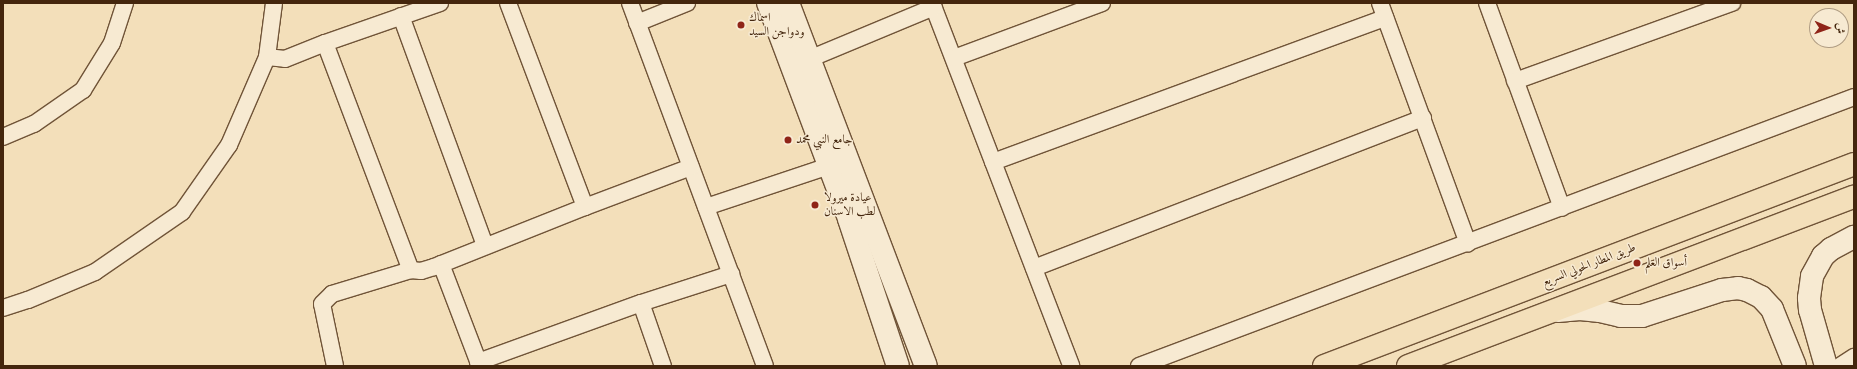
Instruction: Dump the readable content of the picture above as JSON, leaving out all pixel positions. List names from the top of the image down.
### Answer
{
  "streets": {
    "highway": ["طريق المطار الحولي السريع"]
  },
  "places": [
    "اسماك ودواجن السيد",
    "جامع النبي محمد",
    "عيادة ميرولا لطب الاسنان",
    "أسواق العلم"
  ],
  "north": "right"
}
